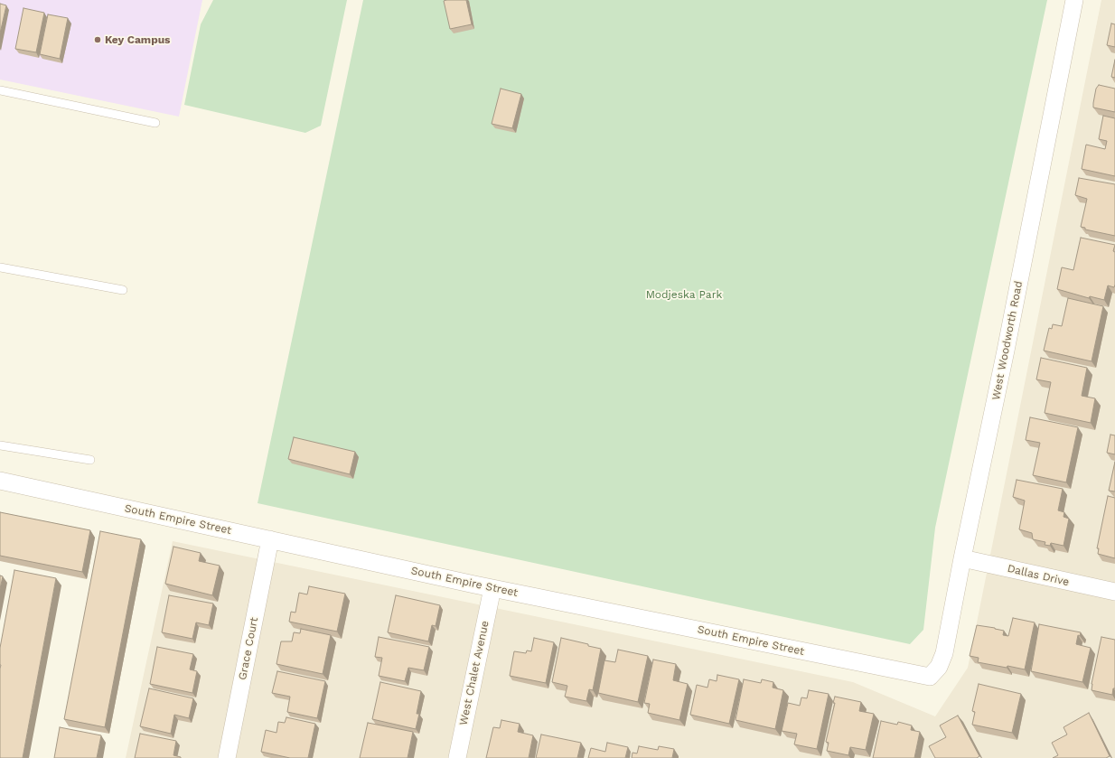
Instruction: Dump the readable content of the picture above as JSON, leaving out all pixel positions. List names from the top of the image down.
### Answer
{
  "streets": {
    "street": [
      "West Woodworth Road",
      "South Empire Street",
      "Dallas Drive",
      "Grace Court",
      "West Chalet Avenue"
    ]
  },
  "crossings": [
    ["West Woodworth Road", "South Empire Street"],
    ["West Woodworth Road", "Dallas Drive"],
    ["South Empire Street", "Grace Court"],
    ["South Empire Street", "West Chalet Avenue"]
  ],
  "parks": ["Modjeska Park"],
  "places": ["Key Campus"]
}
